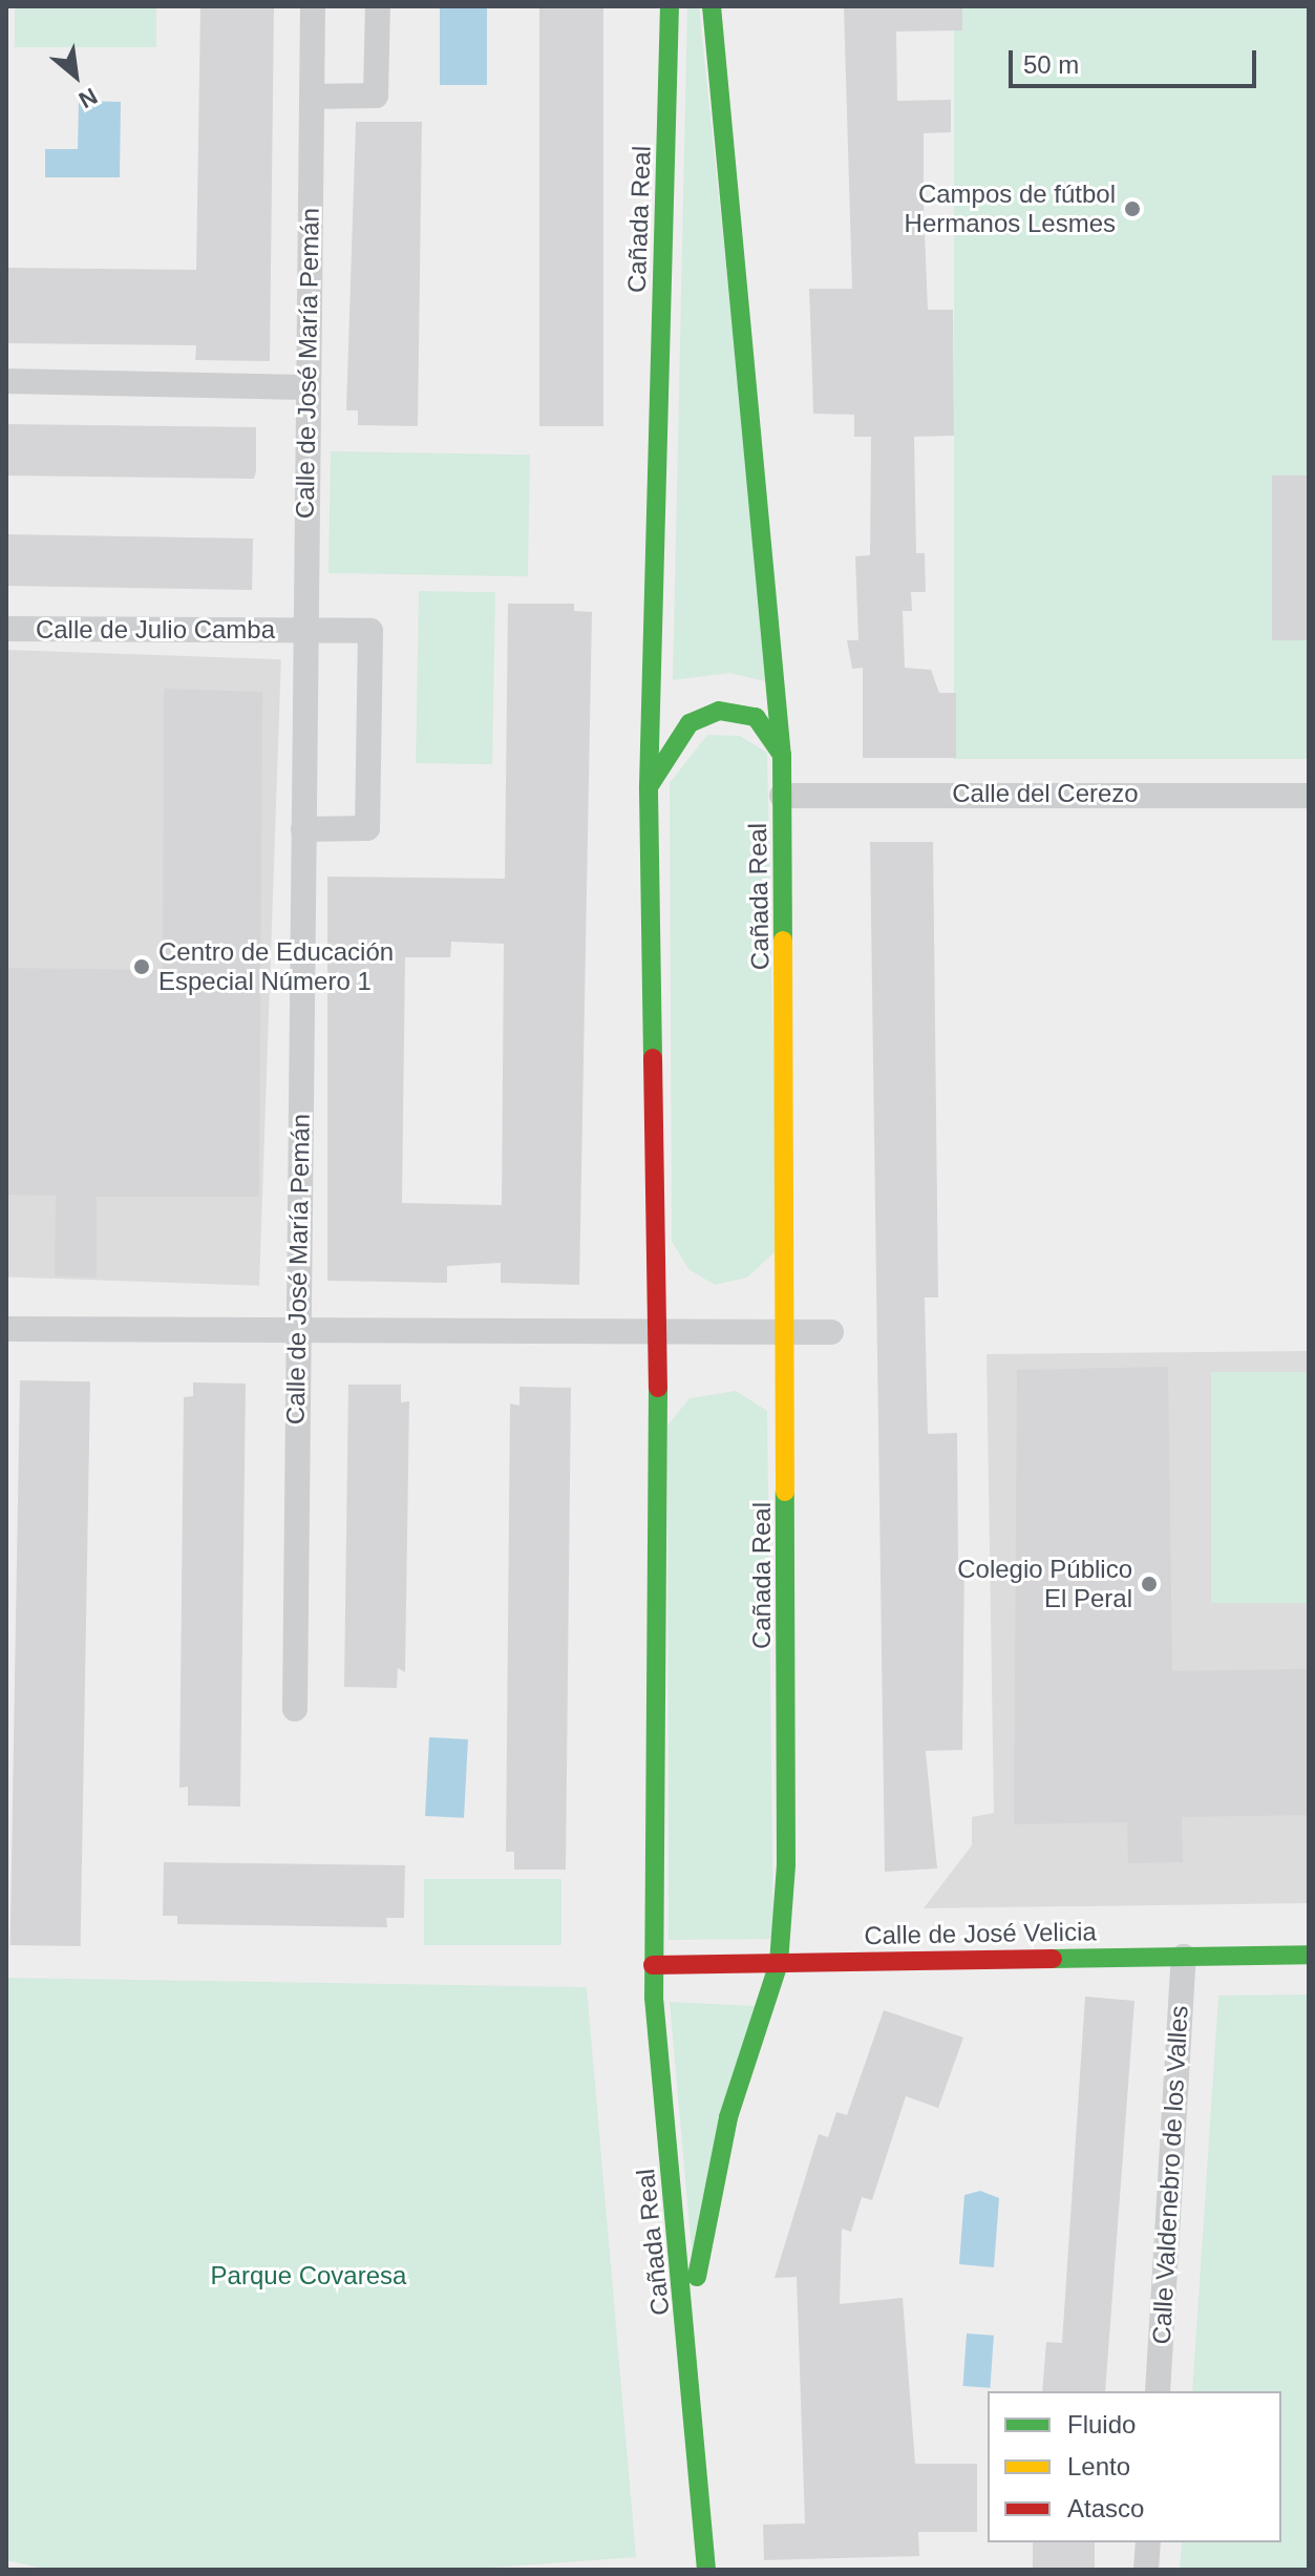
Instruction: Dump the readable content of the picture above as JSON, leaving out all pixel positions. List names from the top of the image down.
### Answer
{
  "streets": {
    "street": [
      "Cañada Real",
      "Calle de José María Pemán",
      "Calle de Julio Camba",
      "Calle del Cerezo",
      "Calle de José Velicia",
      "Calle Valdenebro de los Valles"
    ]
  },
  "crossings": [
    ["Cañada Real", "Calle del Cerezo"],
    ["Cañada Real", "Calle de José Velicia"],
    ["Calle de José María Pemán", "Calle de Julio Camba"],
    ["Calle de José Velicia", "Calle Valdenebro de los Valles"]
  ],
  "parks": ["Parque Covaresa"],
  "places": ["Campos de fútbol Hermanos Lesmes", "Centro de Educación Especial Número 1", "Colegio Público El Peral"],
  "legend": ["Fluido", "Lento", "Atasco"],
  "scale_bar": "50 m",
  "north": "bottom right"
}
